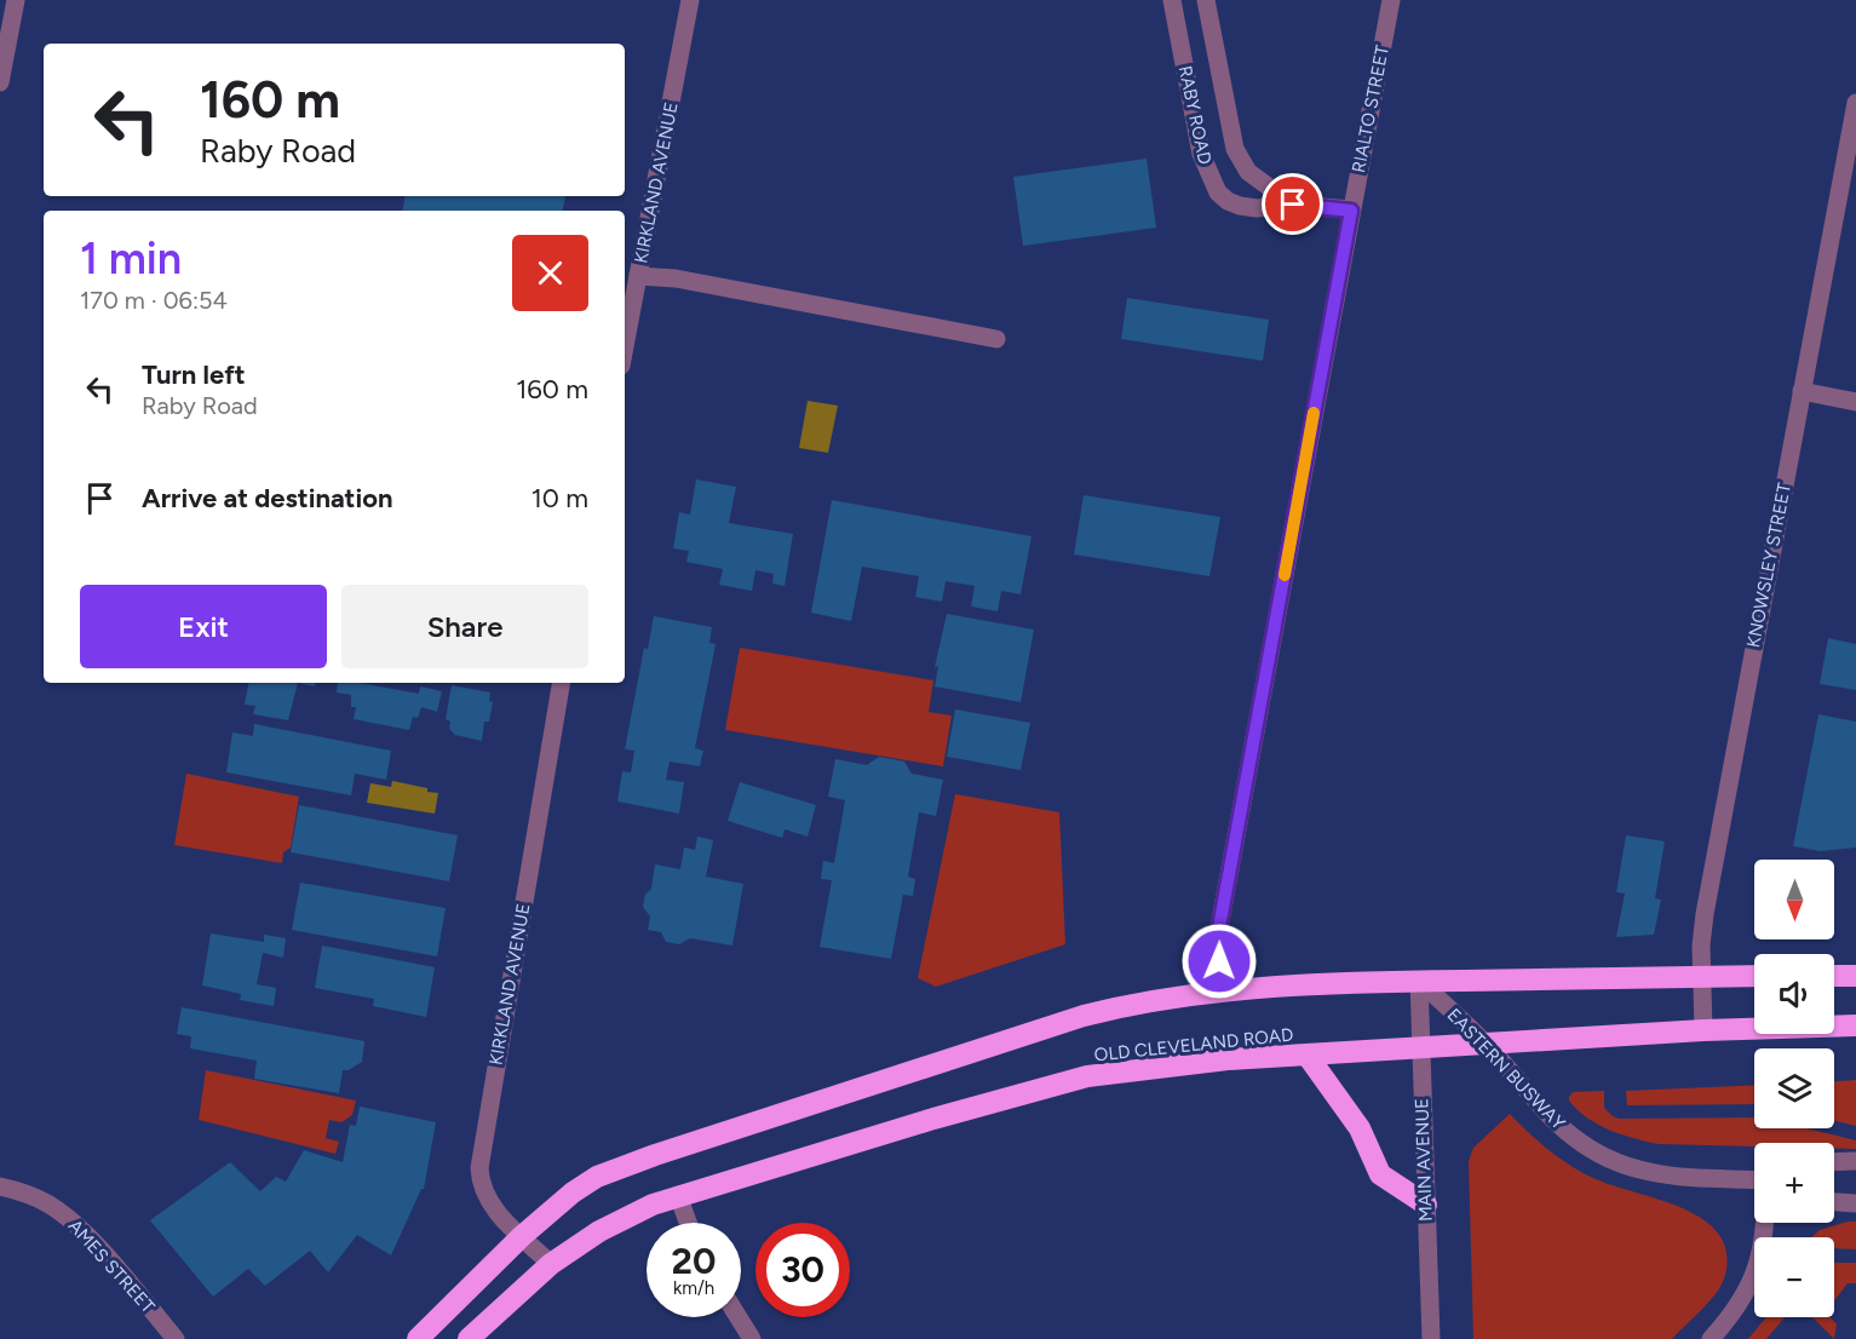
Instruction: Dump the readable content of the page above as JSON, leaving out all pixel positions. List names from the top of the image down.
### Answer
{
  "streets": {
    "highway": ["OLD CLEVELAND ROAD"],
    "street": [
      "RIALTO STREET",
      "RABY ROAD",
      "KIRKLAND AVENUE",
      "KNOWSLEY STREET",
      "EASTERN BUSWAY",
      "MAIN AVENUE",
      "AMES STREET"
    ]
  },
  "crossings": [
    ["RIALTO STREET", "RABY ROAD"],
    ["KIRKLAND AVENUE", "OLD CLEVELAND ROAD"],
    ["KNOWSLEY STREET", "OLD CLEVELAND ROAD"],
    ["OLD CLEVELAND ROAD", "EASTERN BUSWAY"],
    ["OLD CLEVELAND ROAD", "MAIN AVENUE"],
    ["EASTERN BUSWAY", "MAIN AVENUE"]
  ],
  "north": "bottom",
  "page": {
    "turn": ["160 m", "Raby Road"],
    "heading": ["1 min", "170 m · 06:54"],
    "list": [
      {
        "name": "Turn left",
        "note": "Raby Road",
        "value": "160 m"
      },
      {
        "name": "Arrive at destination",
        "value": "10 m"
      }
    ],
    "buttons": ["Exit", "Share"],
    "map_buttons": ["+", "−"],
    "speed": "20 km/h",
    "limit": "30"
  }
}
